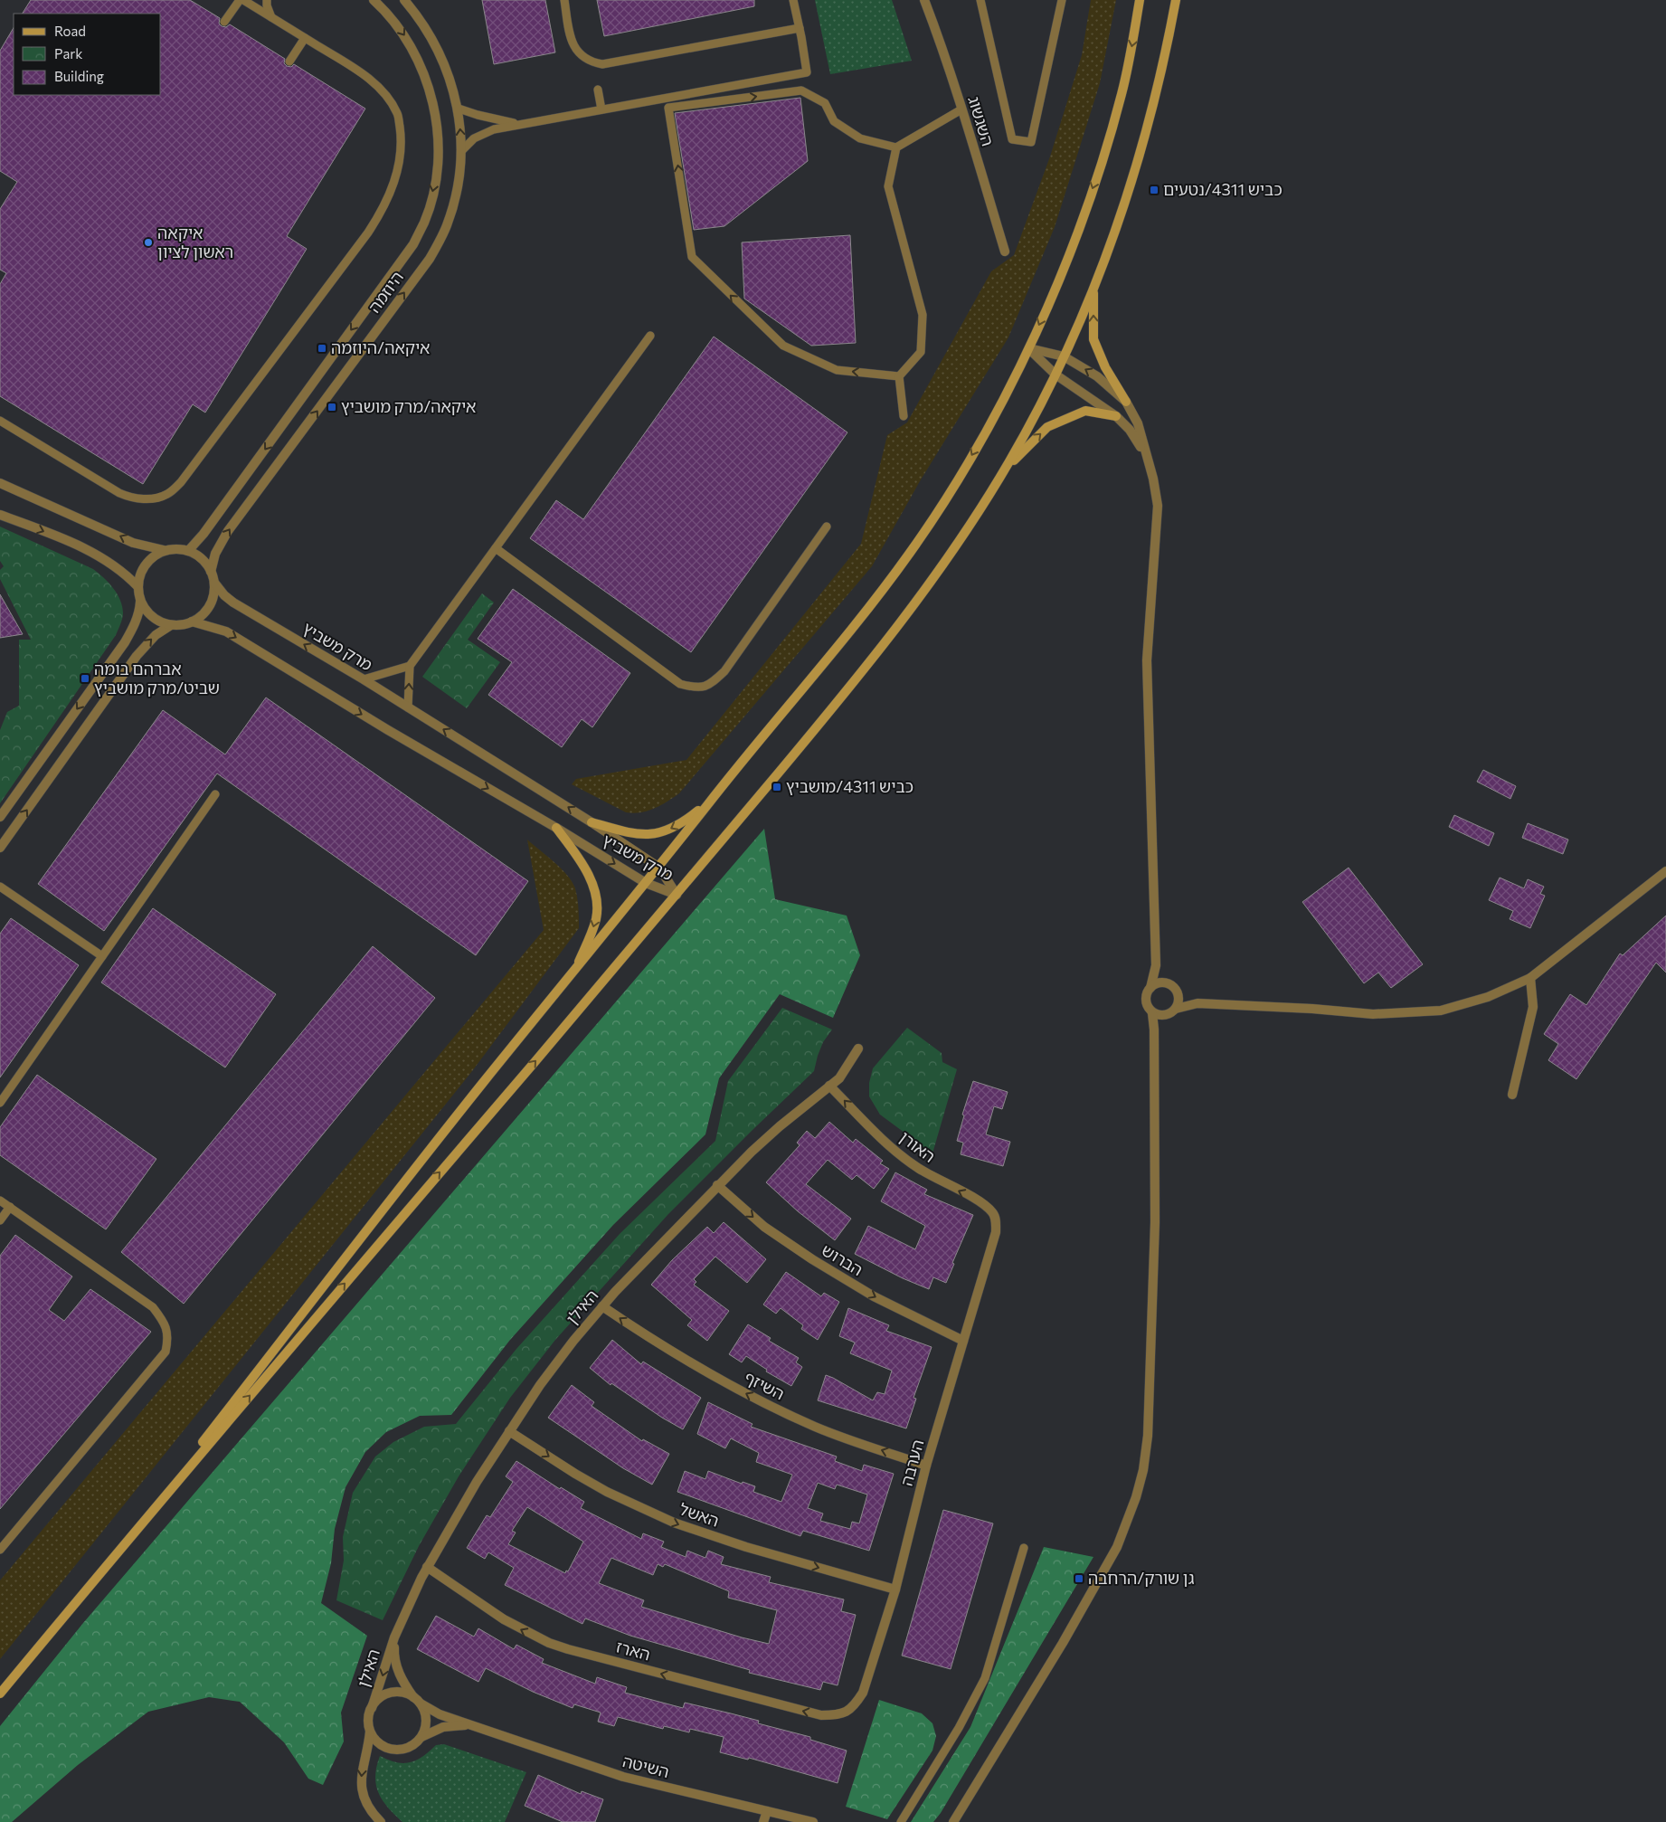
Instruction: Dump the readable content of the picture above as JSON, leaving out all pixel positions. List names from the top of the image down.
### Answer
{
  "streets": {
    "street": [
      "השגשוג",
      "היוזמה",
      "מרק משביץ",
      "האורן",
      "הברוש",
      "האילן",
      "השיזף",
      "הערבה",
      "האשל",
      "הארז",
      "השיטה"
    ]
  },
  "crossings": [
    ["היוזמה", "מרק משביץ"],
    ["האורן", "האילן"],
    ["האורן", "הערבה"],
    ["הברוש", "האילן"],
    ["הברוש", "הערבה"],
    ["האילן", "השיזף"],
    ["האילן", "האשל"],
    ["האילן", "הארז"],
    ["האילן", "השיטה"],
    ["השיזף", "הערבה"],
    ["הערבה", "האשל"],
    ["הערבה", "הארז"]
  ],
  "one_way": [
    "האורן",
    "הברוש",
    "השיזף",
    "האשל",
    "הארז"
  ],
  "places": {
    "transit": [
      "כביש 4311/נטעים",
      "איקאה/היוזמה",
      "איקאה/מרק מושביץ",
      "אברהם בומה שביט/מרק מושביץ",
      "כביש 4311/מושביץ",
      "גן שורק/הרחבה"
    ],
    "other": ["איקאה ראשון לציון"]
  },
  "legend": ["Road", "Park", "Building"]
}
